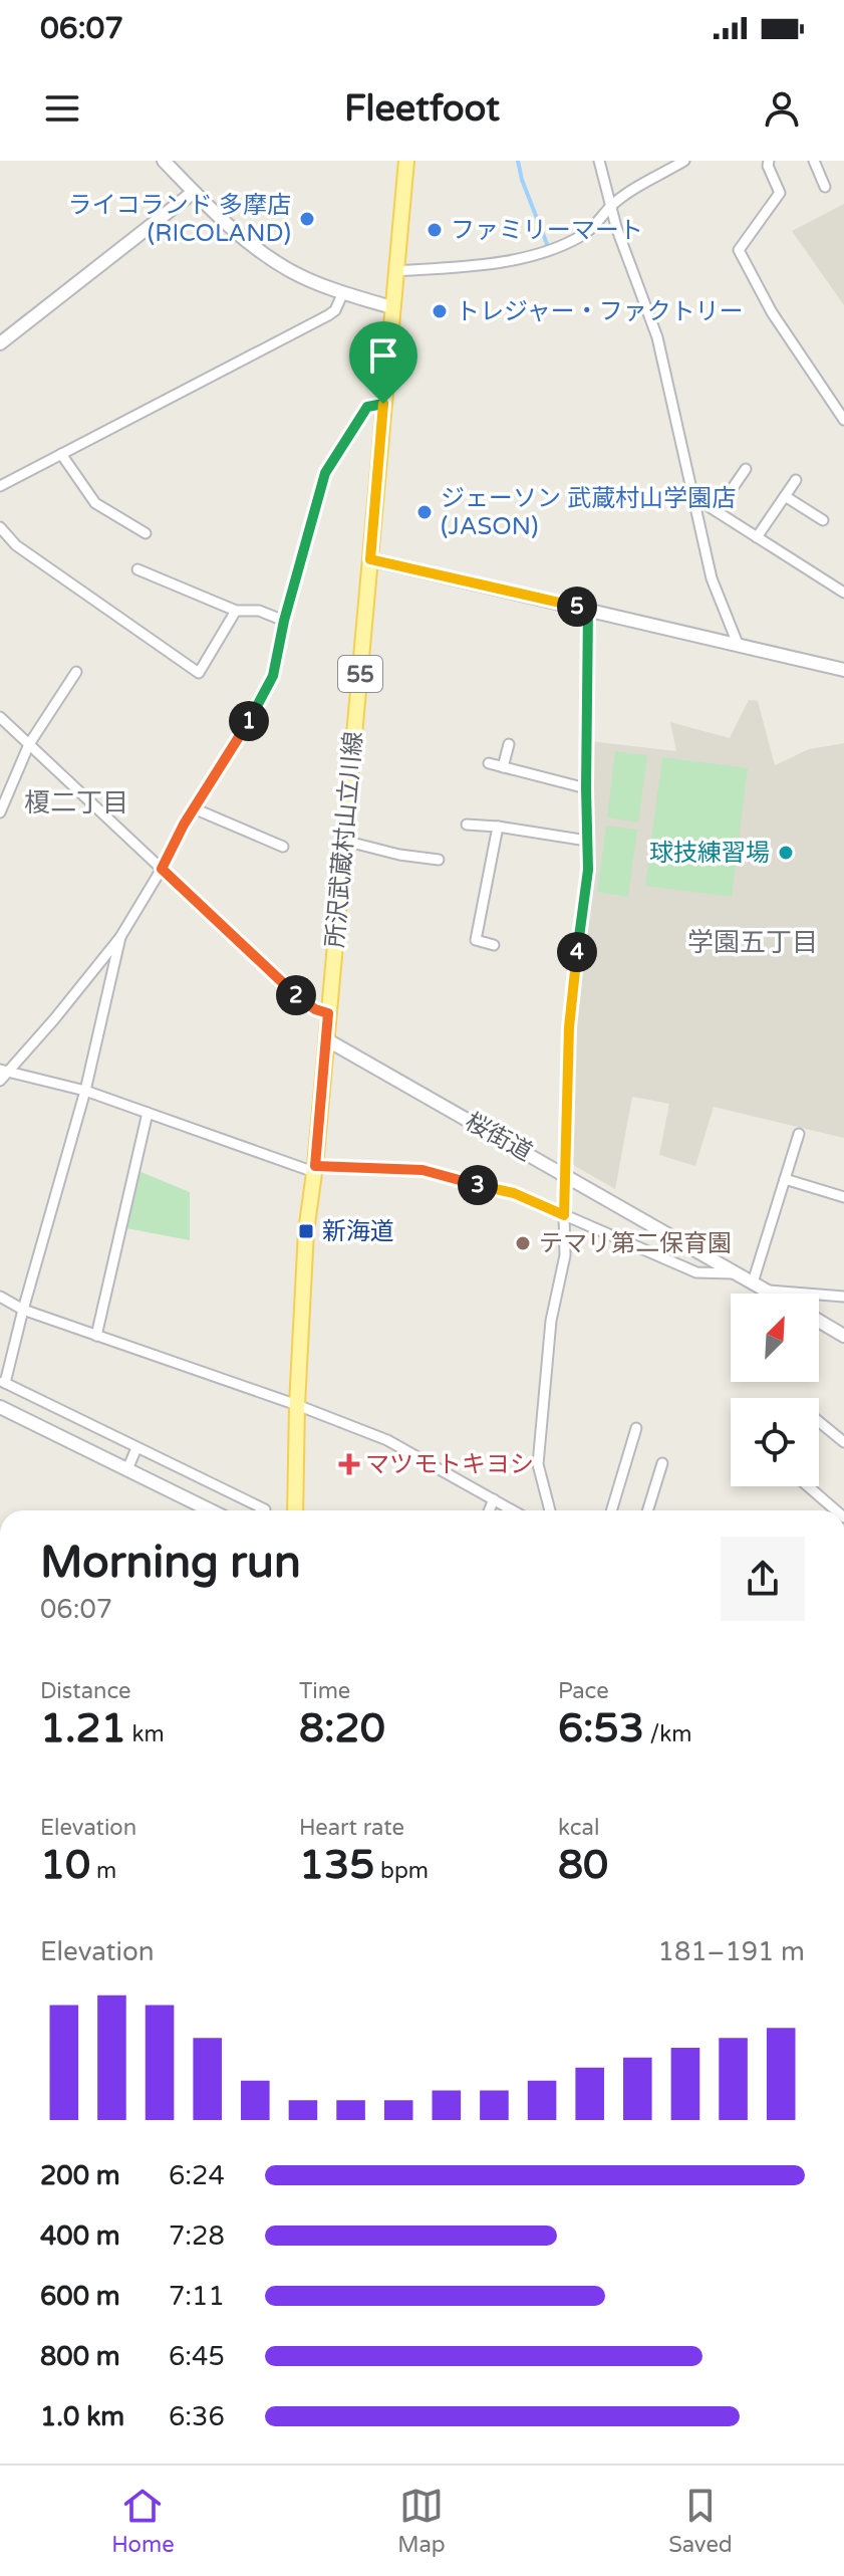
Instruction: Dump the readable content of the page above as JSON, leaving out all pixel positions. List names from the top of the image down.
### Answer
{
  "streets": {
    "main road": ["55", "所沢武蔵村山立川線"],
    "street": ["桜街道"]
  },
  "crossings": [
    ["所沢武蔵村山立川線", "桜街道"]
  ],
  "districts": ["榎二丁目", "学園五丁目"],
  "places": {
    "other": [
      "ライコランド 多摩店 (RICOLAND)",
      "ファミリーマート",
      "トレジャー・ファクトリー",
      "ジェーソン 武蔵村山学園店 (JASON)",
      "球技練習場",
      "テマリ第二保育園"
    ],
    "transit": ["新海道"],
    "health": ["マツモトキヨシ"]
  },
  "north": "top right",
  "page": {
    "status": "06:07",
    "header": "Fleetfoot",
    "pins": [
      "5",
      "1",
      "4",
      "2",
      "3"
    ],
    "heading": ["Morning run", "06:07"],
    "stats": [
      ["Distance", "1.21 km"],
      ["Time", "8:20"],
      ["Pace", "6:53 /km"],
      ["Elevation", "10 m"],
      ["Heart rate", "135 bpm"],
      ["kcal", "80"]
    ],
    "chart": ["Elevation", "181–191 m"],
    "list": [
      {
        "name": "200 m",
        "note": "6:24"
      },
      {
        "name": "400 m",
        "note": "7:28"
      },
      {
        "name": "600 m",
        "note": "7:11"
      },
      {
        "name": "800 m",
        "note": "6:45"
      },
      {
        "name": "1.0 km",
        "note": "6:36"
      }
    ],
    "tabs": ["Home", "Map", "Saved"]
  }
}
